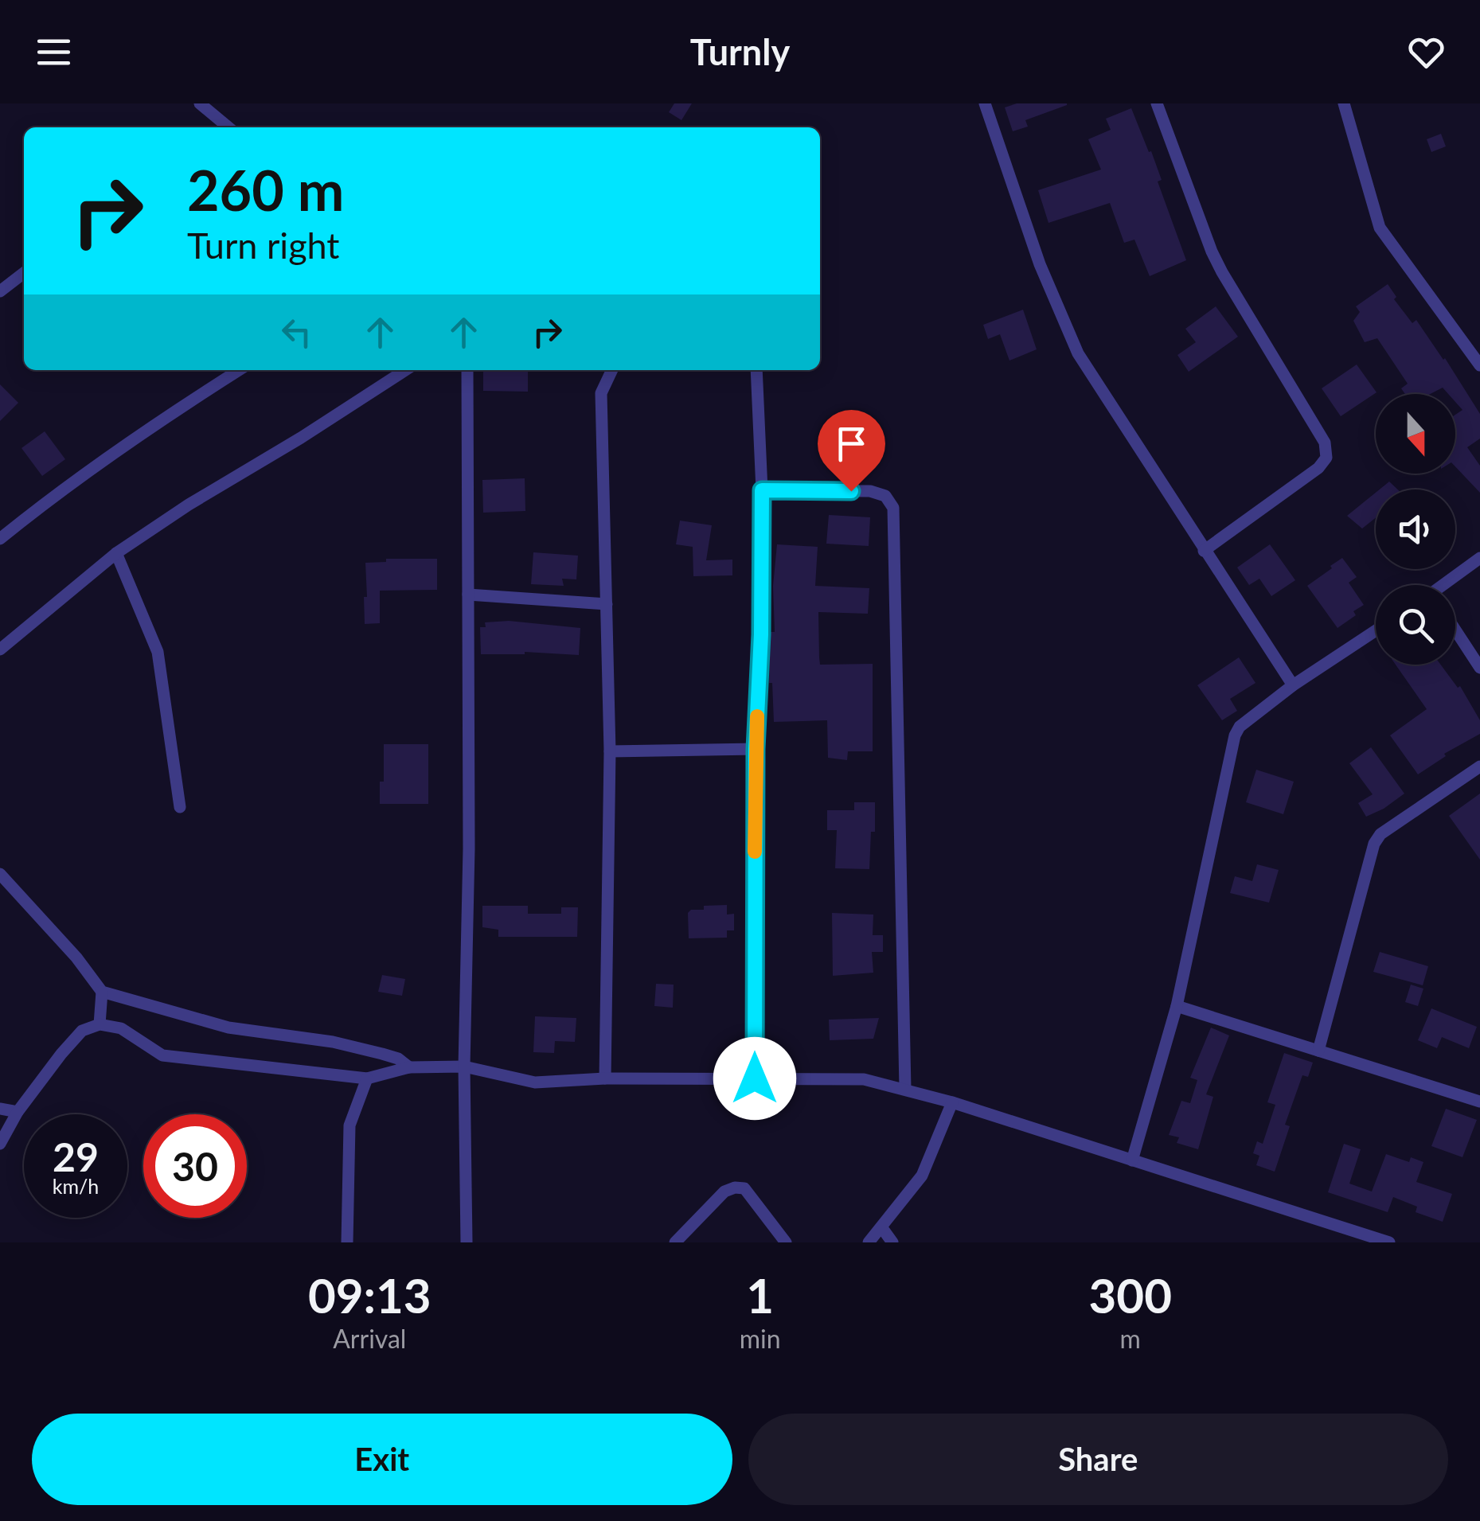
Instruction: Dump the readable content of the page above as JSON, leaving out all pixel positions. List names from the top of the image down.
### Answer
{
  "north": "bottom",
  "page": {
    "header": "Turnly",
    "turn": ["260 m", "Turn right"],
    "speed": "29 km/h",
    "limit": "30",
    "eta": [
      "09:13",
      "Arrival",
      "1",
      "min",
      "300",
      "m"
    ],
    "buttons": ["Exit", "Share"]
  }
}
